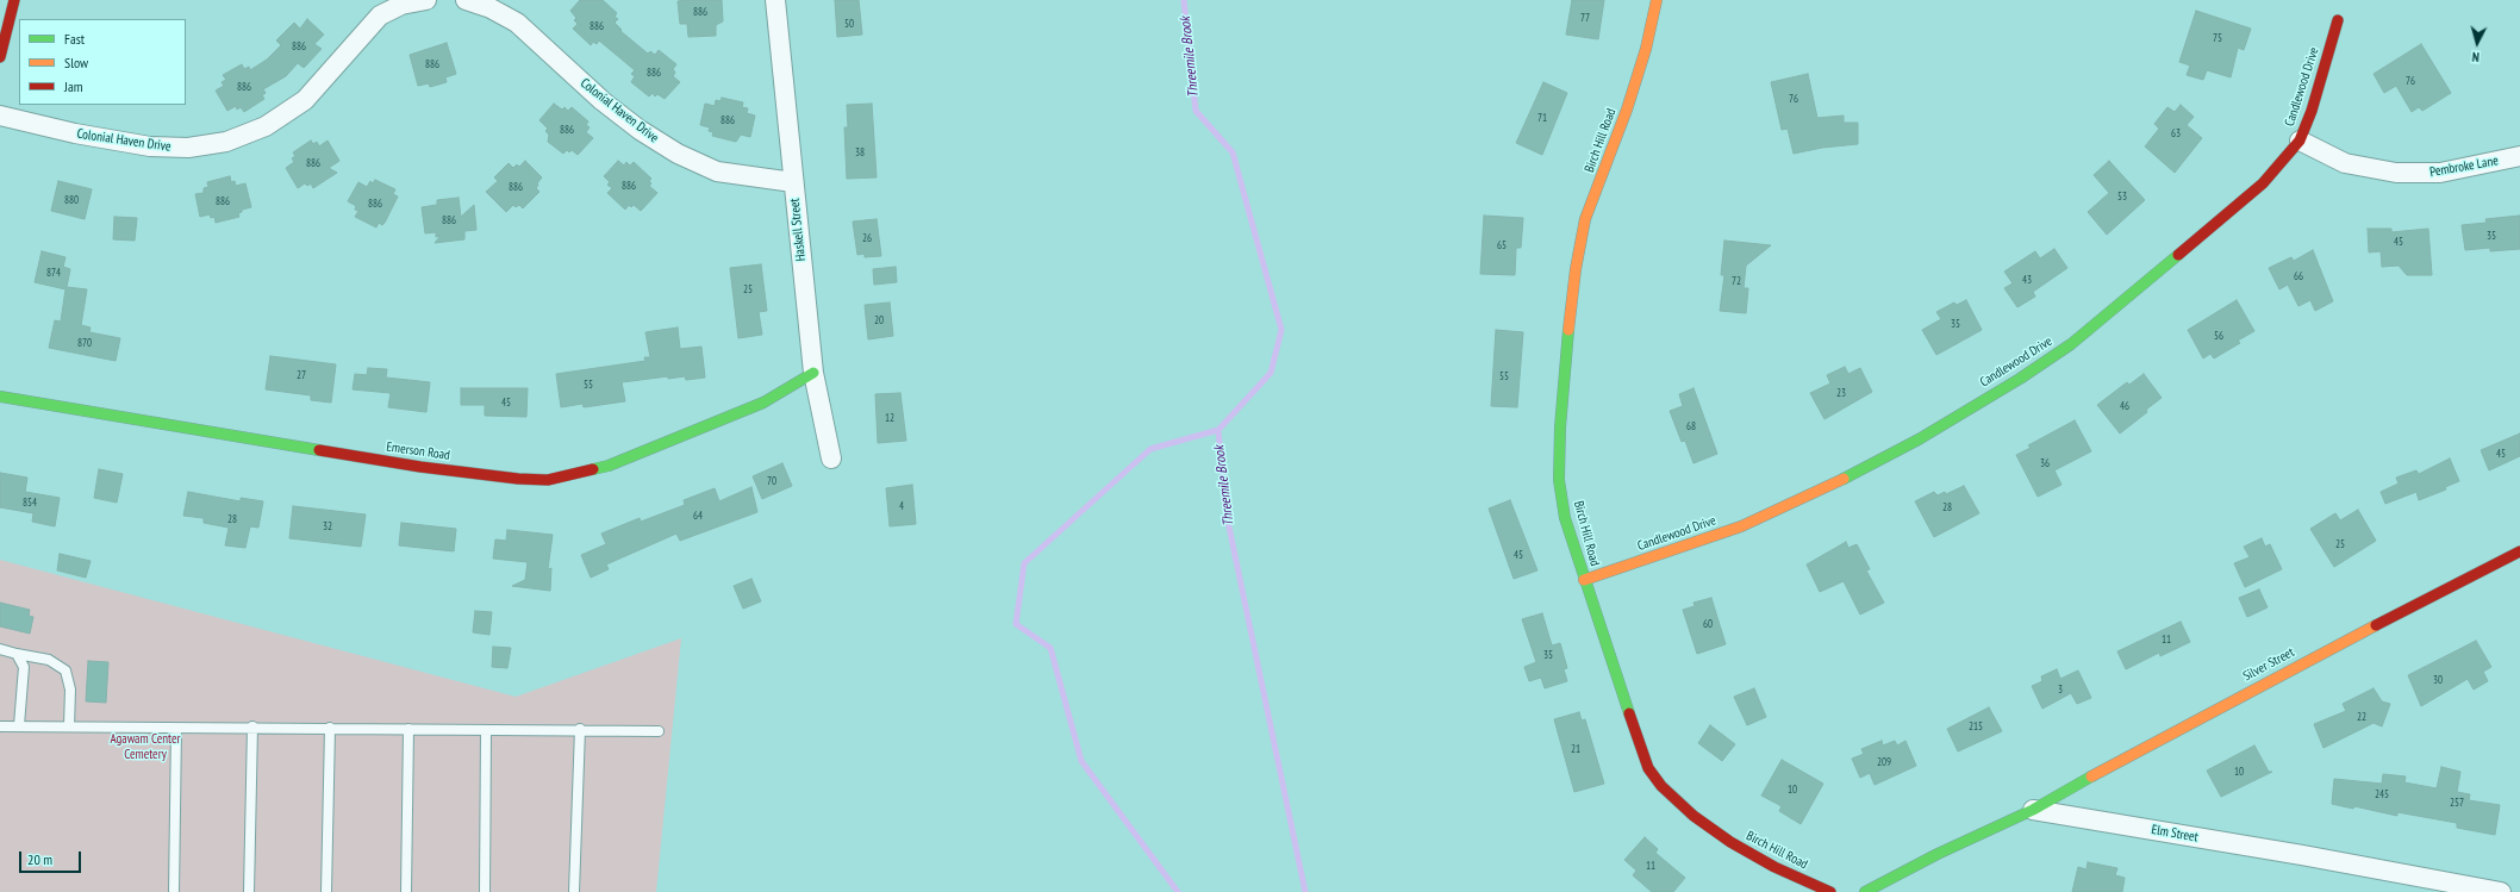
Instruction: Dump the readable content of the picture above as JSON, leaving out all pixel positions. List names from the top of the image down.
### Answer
{
  "streets": {
    "street": [
      "Candlewood Drive",
      "Colonial Haven Drive",
      "Birch Hill Road",
      "Pembroke Lane",
      "Haskell Street",
      "Emerson Road",
      "Silver Street",
      "Elm Street"
    ]
  },
  "crossings": [
    ["Candlewood Drive", "Birch Hill Road"],
    ["Candlewood Drive", "Pembroke Lane"],
    ["Colonial Haven Drive", "Haskell Street"],
    ["Haskell Street", "Emerson Road"],
    ["Silver Street", "Elm Street"]
  ],
  "water": ["Threemile Brook"],
  "parks": ["Agawam Center Cemetery"],
  "house_numbers": [
    "886",
    "77",
    "50",
    "886",
    "75",
    "886",
    "886",
    "886",
    "76",
    "886",
    "76",
    "71",
    "886",
    "886",
    "63",
    "38",
    "886",
    "886",
    "886",
    "53",
    "880",
    "886",
    "886",
    "886",
    "35",
    "26",
    "45",
    "65",
    "874",
    "66",
    "43",
    "72",
    "25",
    "20",
    "35",
    "56",
    "870",
    "27",
    "55",
    "55",
    "23",
    "45",
    "46",
    "12",
    "68",
    "45",
    "36",
    "70",
    "854",
    "4",
    "28",
    "64",
    "28",
    "32",
    "25",
    "45",
    "60",
    "11",
    "35",
    "30",
    "3",
    "22",
    "215",
    "21",
    "209",
    "10",
    "10",
    "245",
    "257",
    "11"
  ],
  "legend": ["Fast", "Slow", "Jam"],
  "scale_bar": "20 m",
  "north": "bottom"
}
